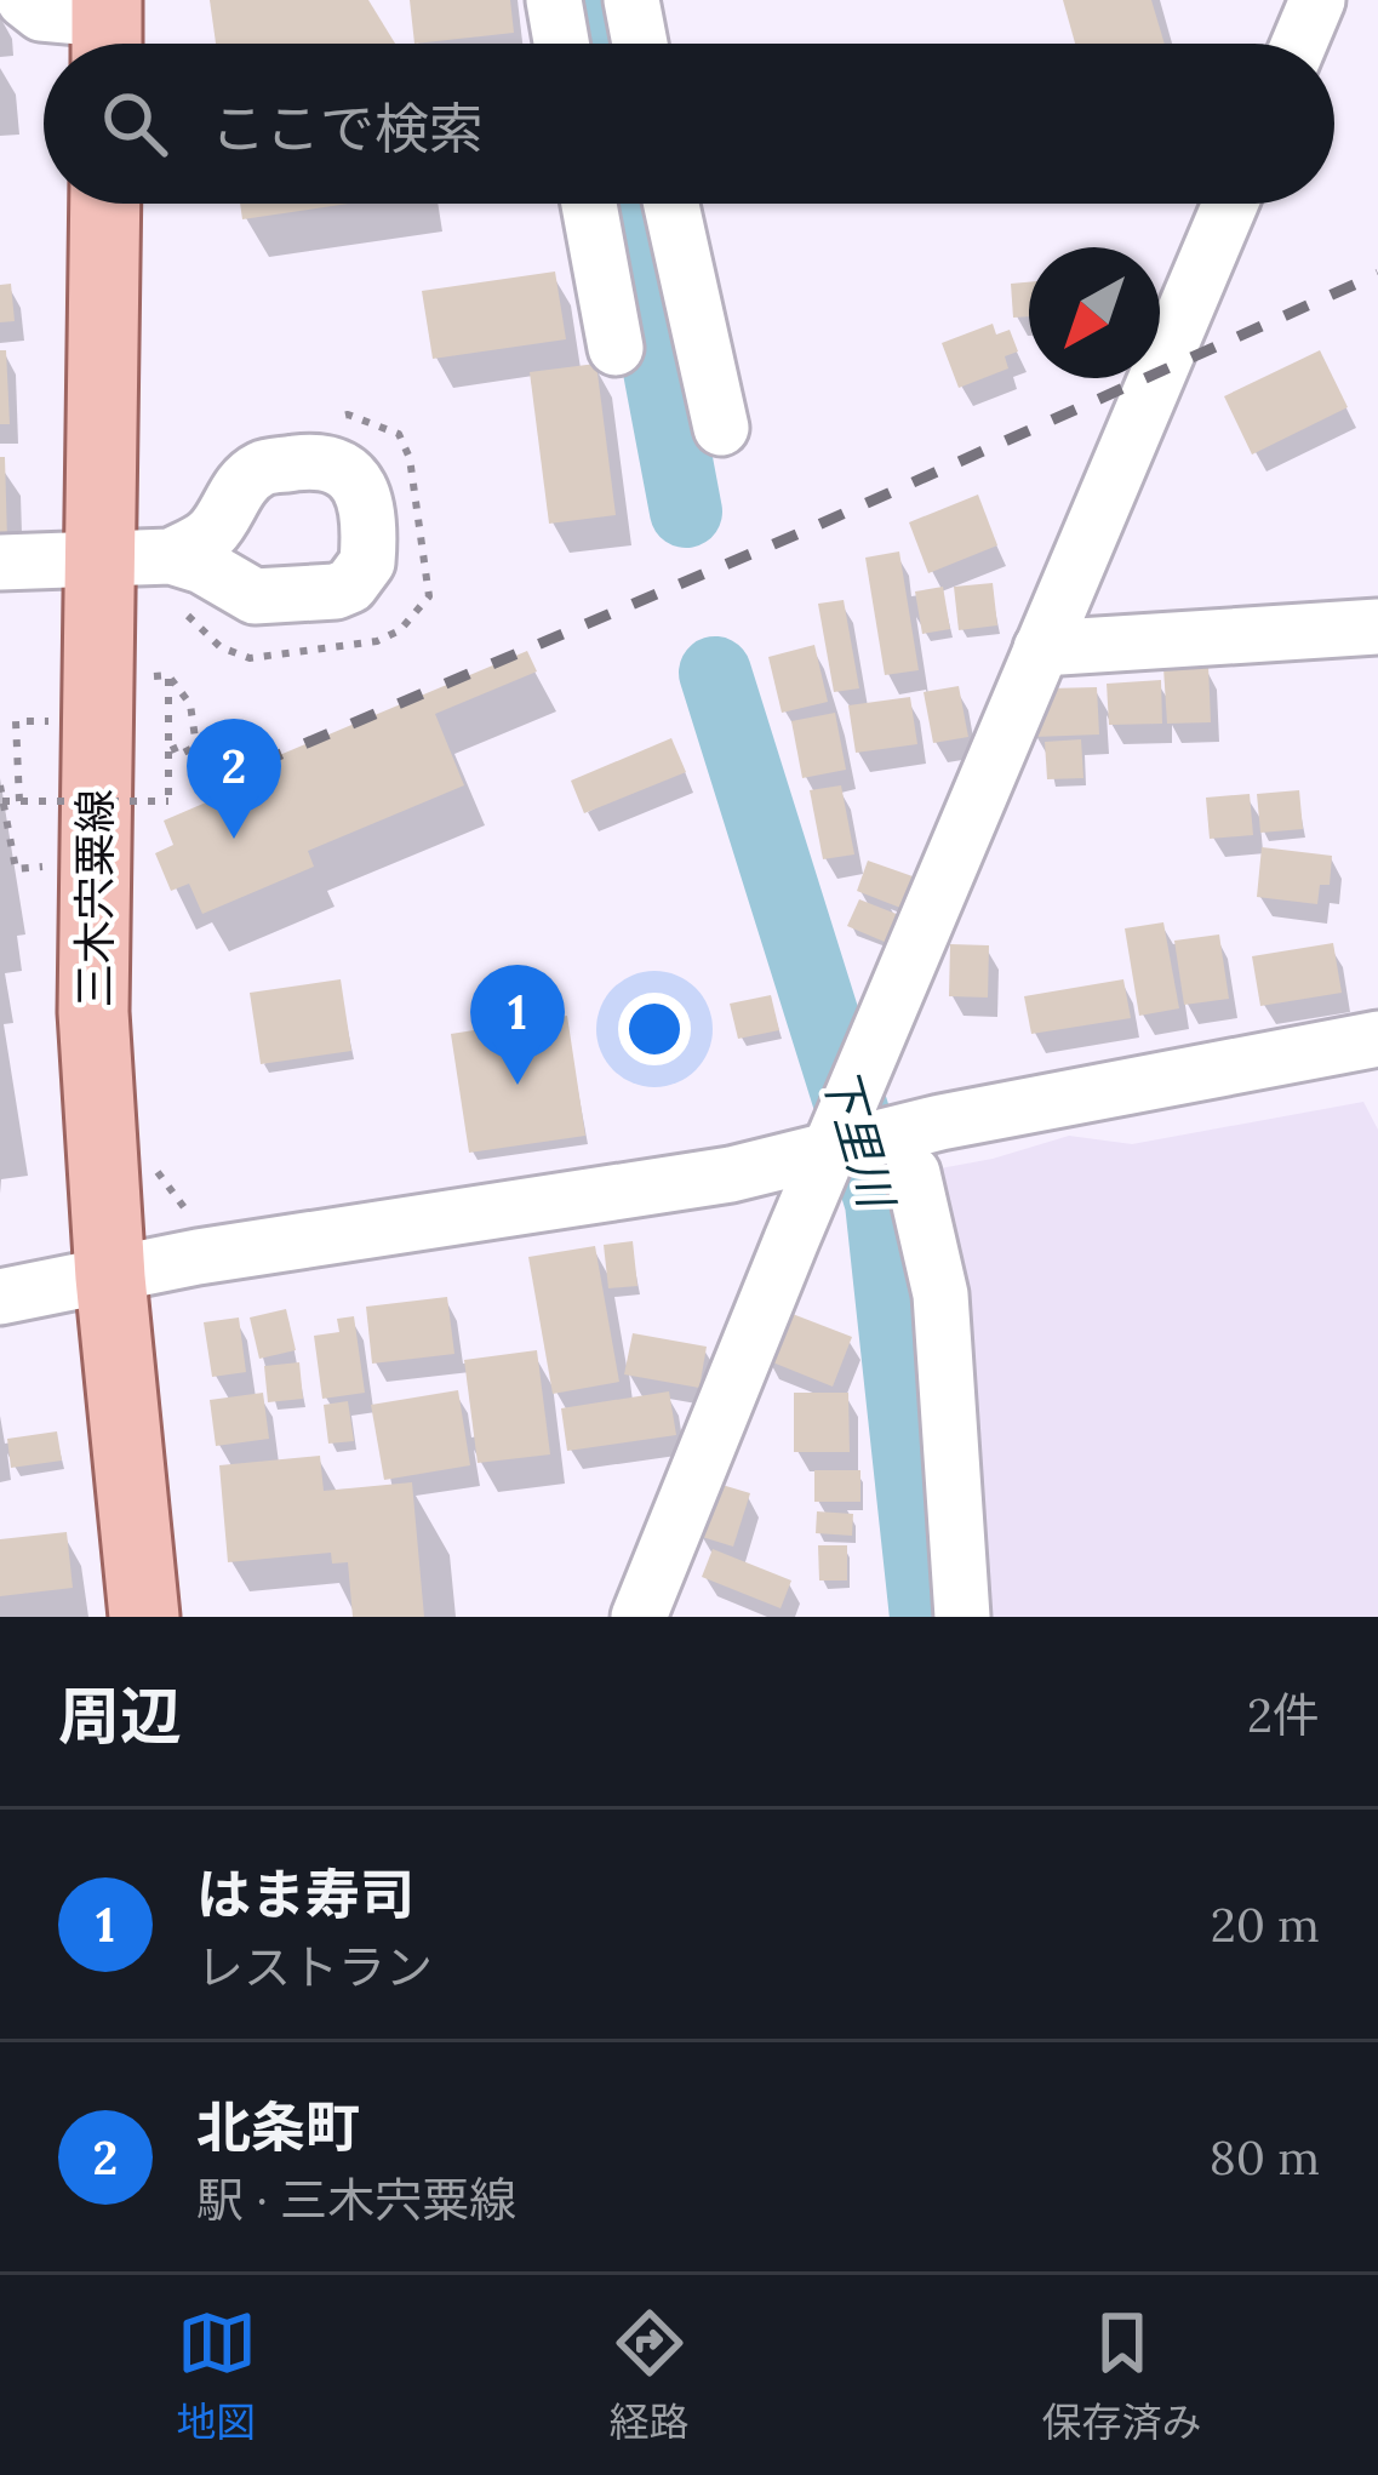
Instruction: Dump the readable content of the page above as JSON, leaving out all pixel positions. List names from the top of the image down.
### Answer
{
  "streets": {
    "main road": ["三木宍粟線"]
  },
  "water": ["下里川"],
  "north": "bottom left",
  "page": {
    "search": "ここで検索",
    "pins": ["2", "1"],
    "heading": ["周辺", "2件"],
    "list": [
      {
        "mark": "1",
        "name": "はま寿司",
        "note": "レストラン",
        "value": "20 m"
      },
      {
        "mark": "2",
        "name": "北条町",
        "note": "駅 · 三木宍粟線",
        "value": "80 m"
      }
    ],
    "nav": ["地図", "経路", "保存済み"]
  }
}
